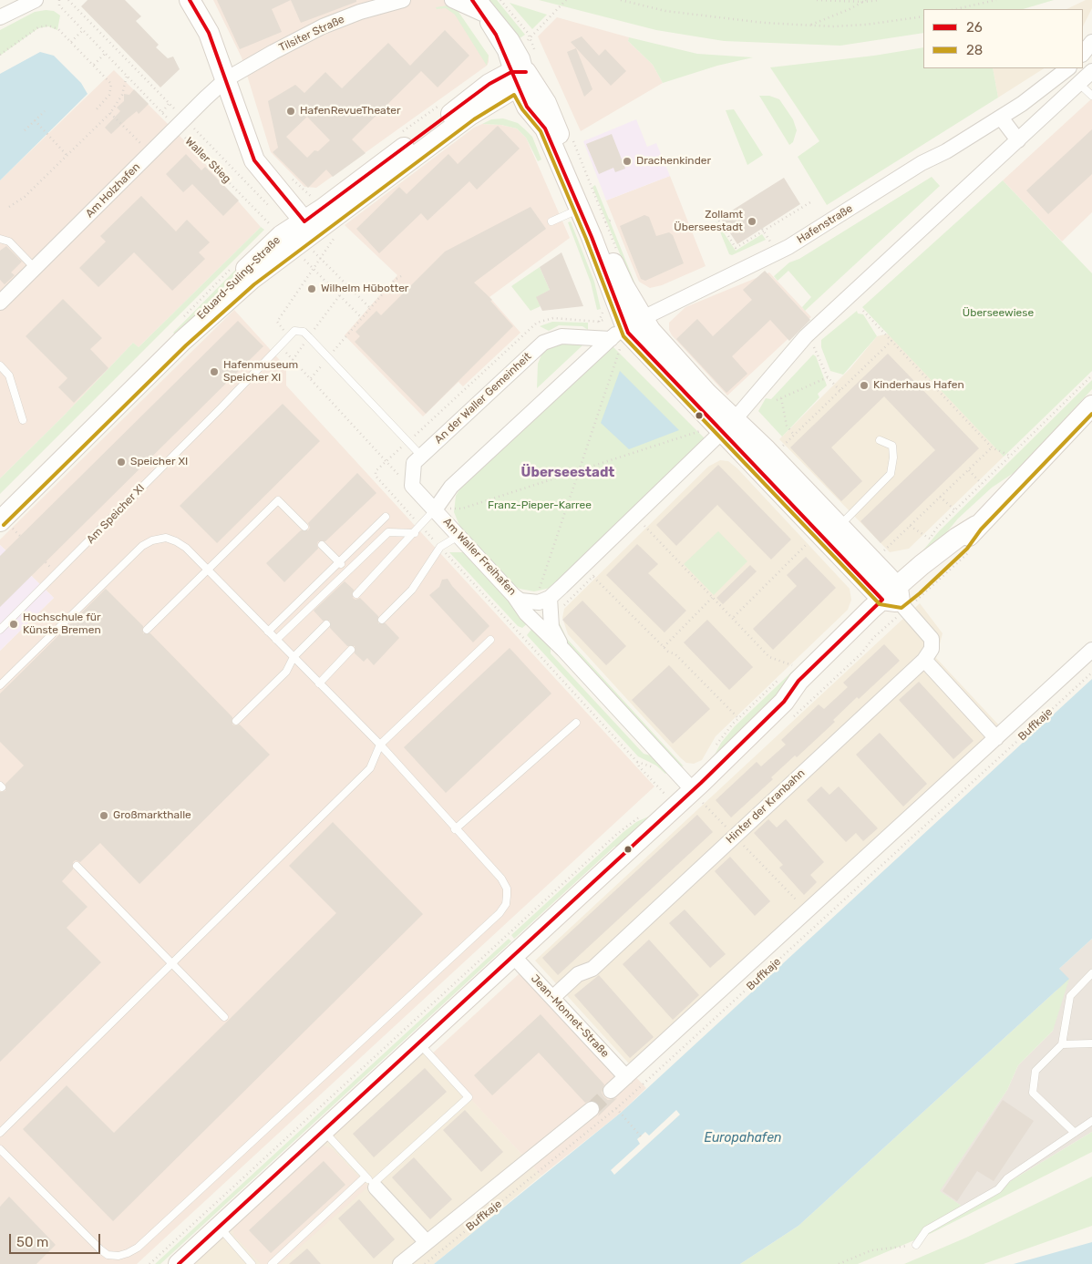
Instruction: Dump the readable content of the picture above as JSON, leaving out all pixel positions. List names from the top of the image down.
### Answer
{
  "streets": {
    "street": [
      "Tilsiter Straße",
      "Am Holzhafen",
      "Hafenstraße",
      "Eduard-Suling-Straße",
      "An der Waller Gemeinheit",
      "Am Waller Freihafen",
      "Buffkaje",
      "Hinter der Kranbahn",
      "Jean-Monnet-Straße"
    ],
    "lane": ["Am Speicher XI"],
    "path": ["Waller Stieg"]
  },
  "crossings": [
    ["Tilsiter Straße", "Am Holzhafen"],
    ["Waller Stieg", "Am Holzhafen"],
    ["Waller Stieg", "Eduard-Suling-Straße"],
    ["Hafenstraße", "An der Waller Gemeinheit"],
    ["Hafenstraße", "Am Waller Freihafen"],
    ["An der Waller Gemeinheit", "Am Waller Freihafen"],
    ["Buffkaje", "Jean-Monnet-Straße"],
    ["Hinter der Kranbahn", "Jean-Monnet-Straße"]
  ],
  "districts": ["Überseestadt"],
  "water": ["Europahafen"],
  "parks": ["Überseewiese", "Franz-Pieper-Karree"],
  "places": [
    "HafenRevueTheater",
    "Drachenkinder",
    "Zollamt Überseestadt",
    "Wilhelm Hübotter",
    "Hafenmuseum Speicher XI",
    "Kinderhaus Hafen",
    "Speicher XI",
    "Hochschule für Künste Bremen",
    "Großmarkthalle"
  ],
  "lines": ["transit line 26", "transit line 28"],
  "legend": ["26", "28"],
  "scale_bar": "50 m"
}
